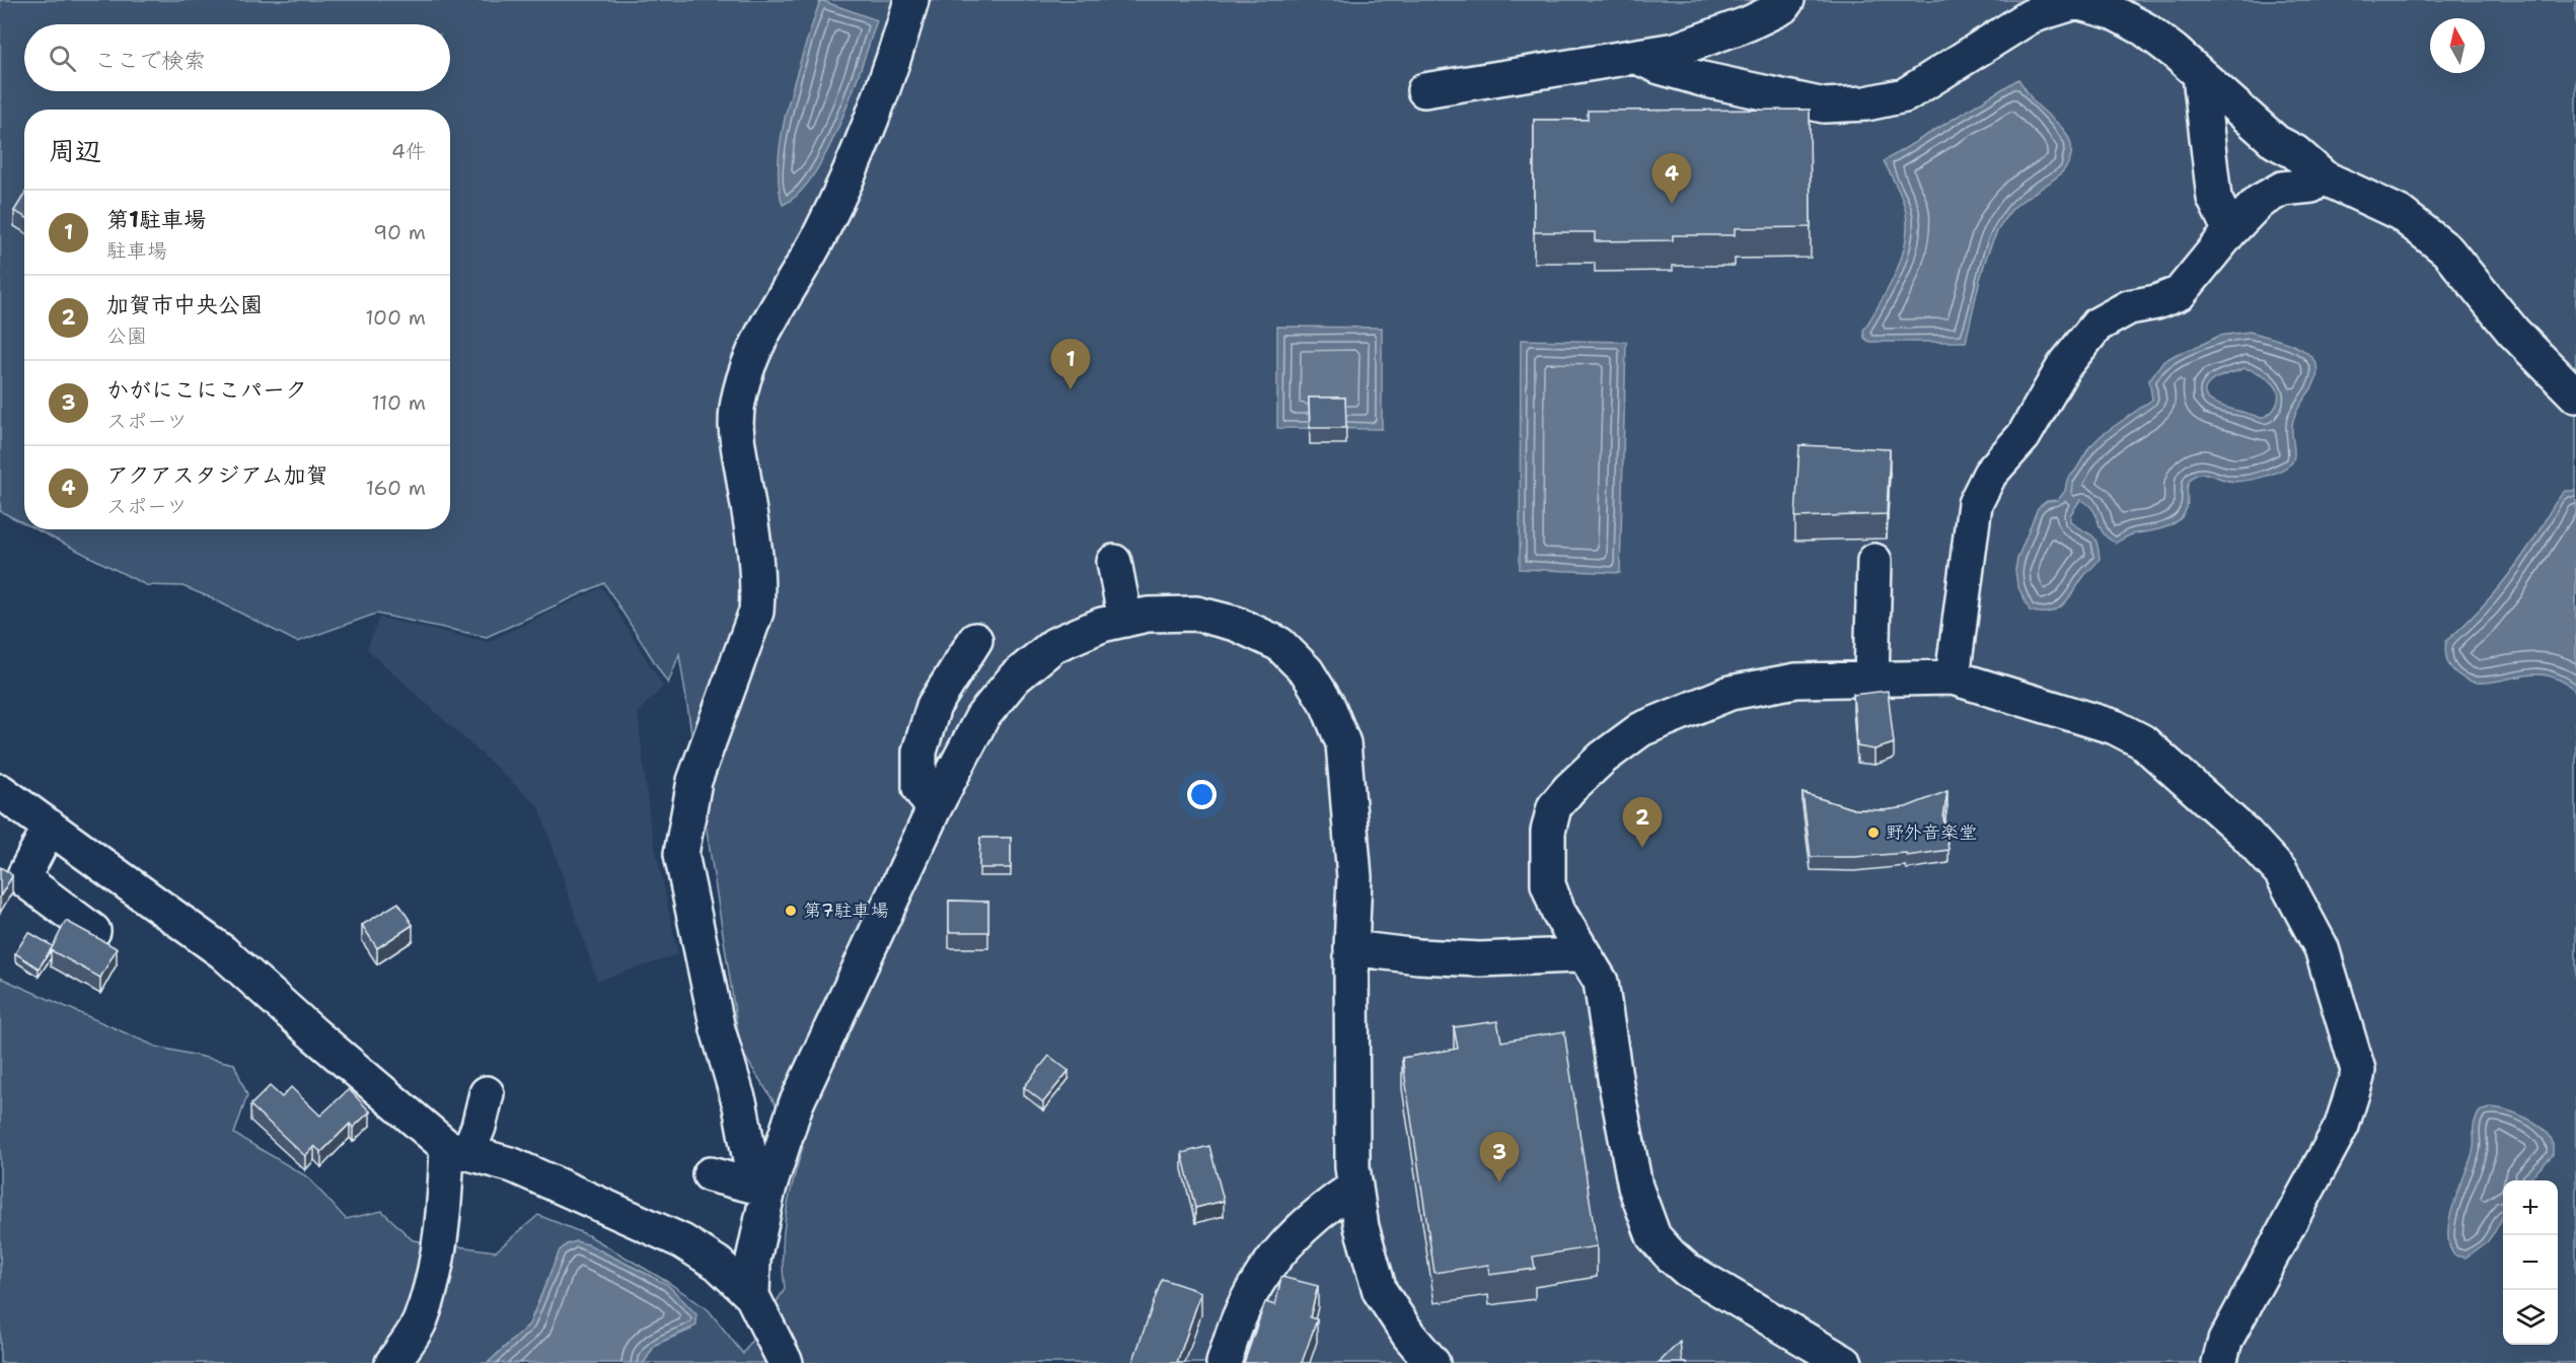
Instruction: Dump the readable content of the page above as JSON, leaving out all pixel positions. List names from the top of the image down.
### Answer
{
  "places": ["野外音楽堂", "第7駐車場"],
  "north": "top",
  "page": {
    "search": "ここで検索",
    "heading": ["周辺", "4件"],
    "pins": [
      "4",
      "1",
      "2",
      "3"
    ],
    "list": [
      {
        "mark": "1",
        "name": "第1駐車場",
        "note": "駐車場",
        "value": "90 m"
      },
      {
        "mark": "2",
        "name": "加賀市中央公園",
        "note": "公園",
        "value": "100 m"
      },
      {
        "mark": "3",
        "name": "かがにこにこパーク",
        "note": "スポーツ",
        "value": "110 m"
      },
      {
        "mark": "4",
        "name": "アクアスタジアム加賀",
        "note": "スポーツ",
        "value": "160 m"
      }
    ],
    "map_buttons": ["+", "−"]
  }
}
